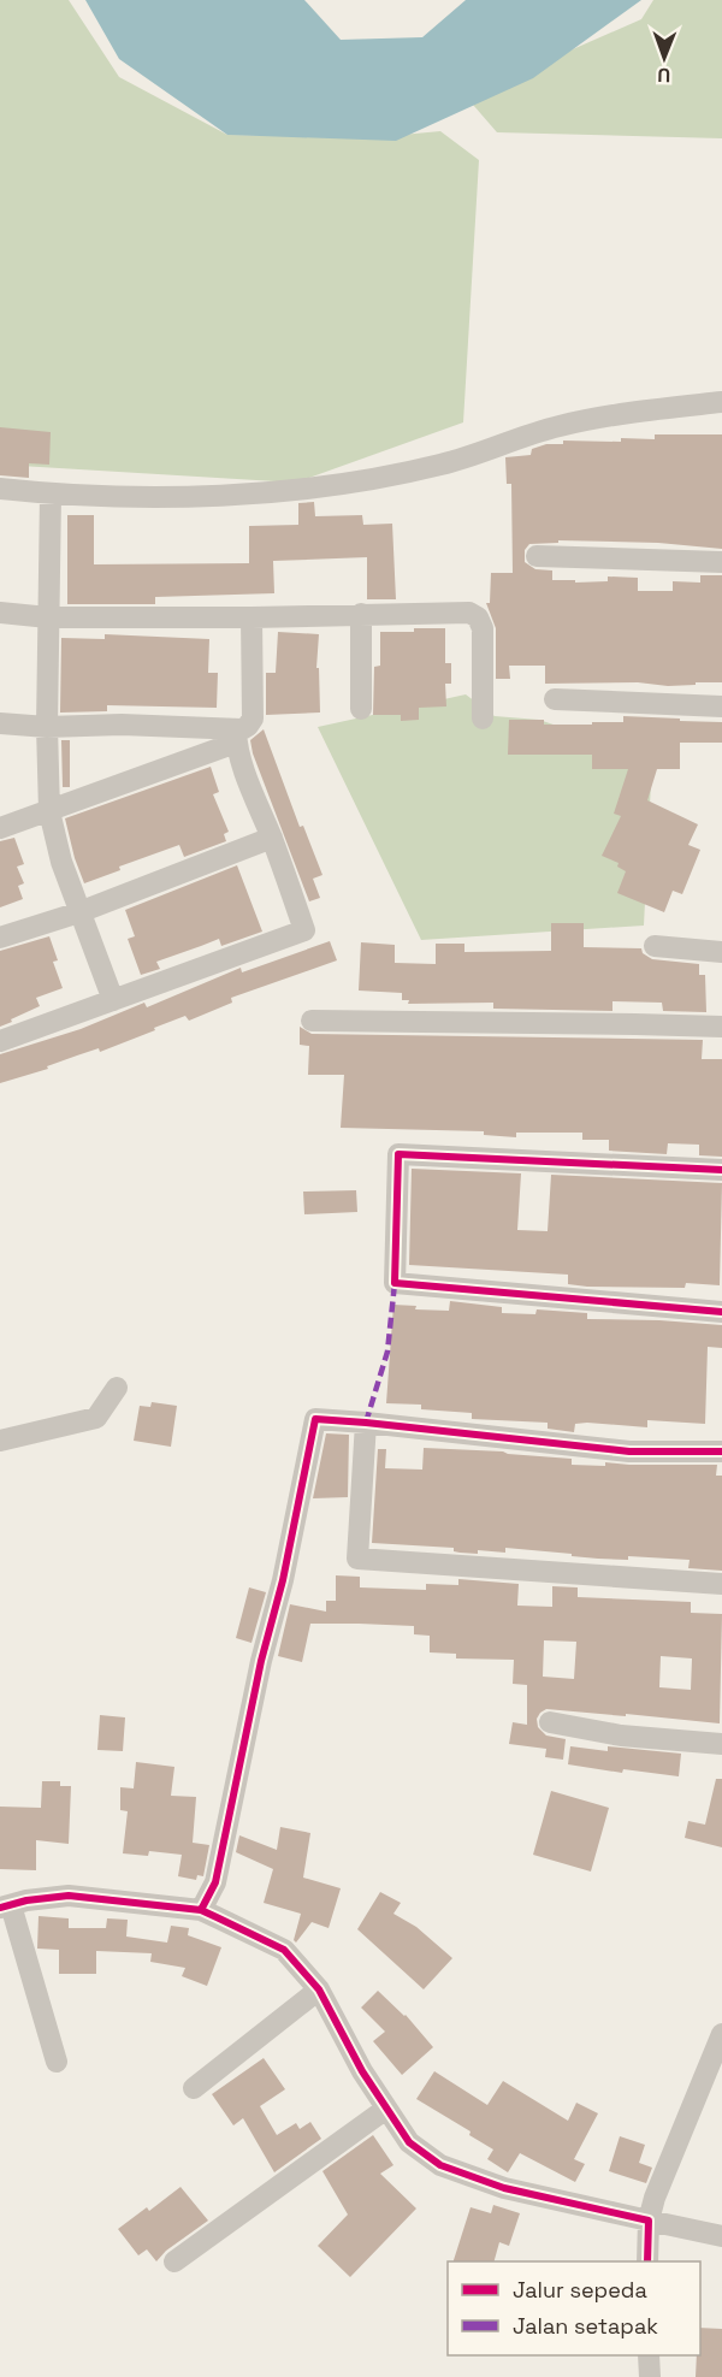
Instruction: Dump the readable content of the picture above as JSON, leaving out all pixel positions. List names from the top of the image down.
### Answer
{
  "legend": ["Jalur sepeda", "Jalan setapak"],
  "north": "bottom"
}
